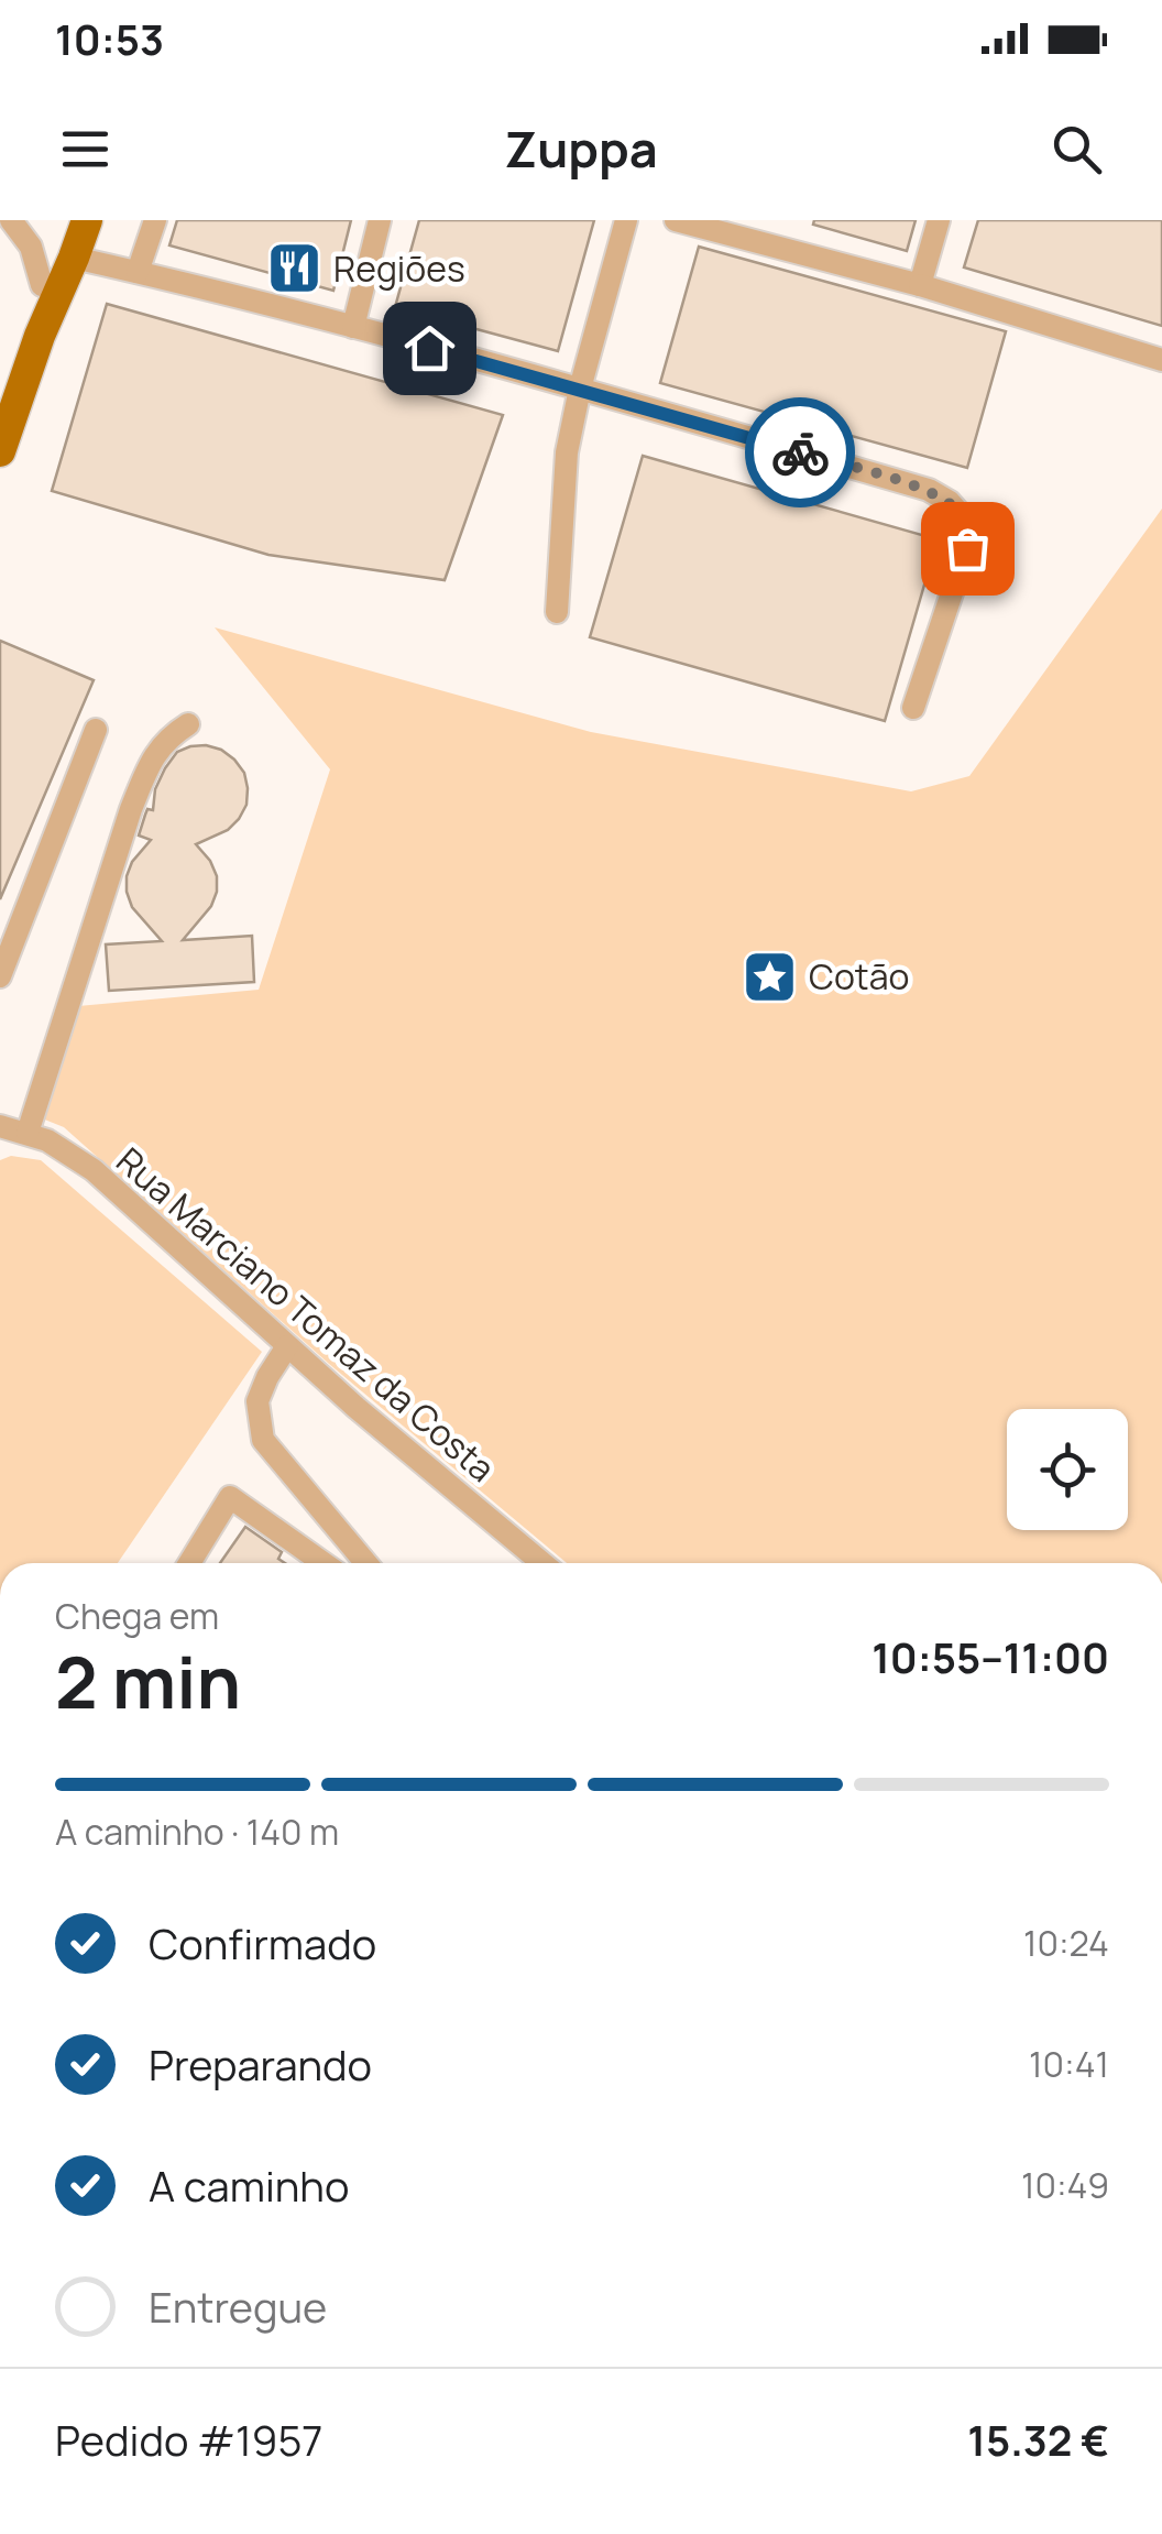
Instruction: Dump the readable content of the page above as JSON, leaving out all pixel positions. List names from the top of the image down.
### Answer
{
  "streets": {
    "street": ["Rua Marciano Tomaz da Costa"]
  },
  "places": {
    "restaurant": ["Regiões"],
    "place": ["Cotão"]
  },
  "page": {
    "status": "10:53",
    "header": "Zuppa",
    "heading": ["2 min", "Chega em", "10:55–11:00"],
    "panel": ["Pedido #1957", "15.32 €"],
    "bar": "A caminho · 140 m",
    "list": [
      ["Confirmado", "10:24"],
      ["Preparando", "10:41"],
      ["A caminho", "10:49"],
      "Entregue"
    ]
  }
}
